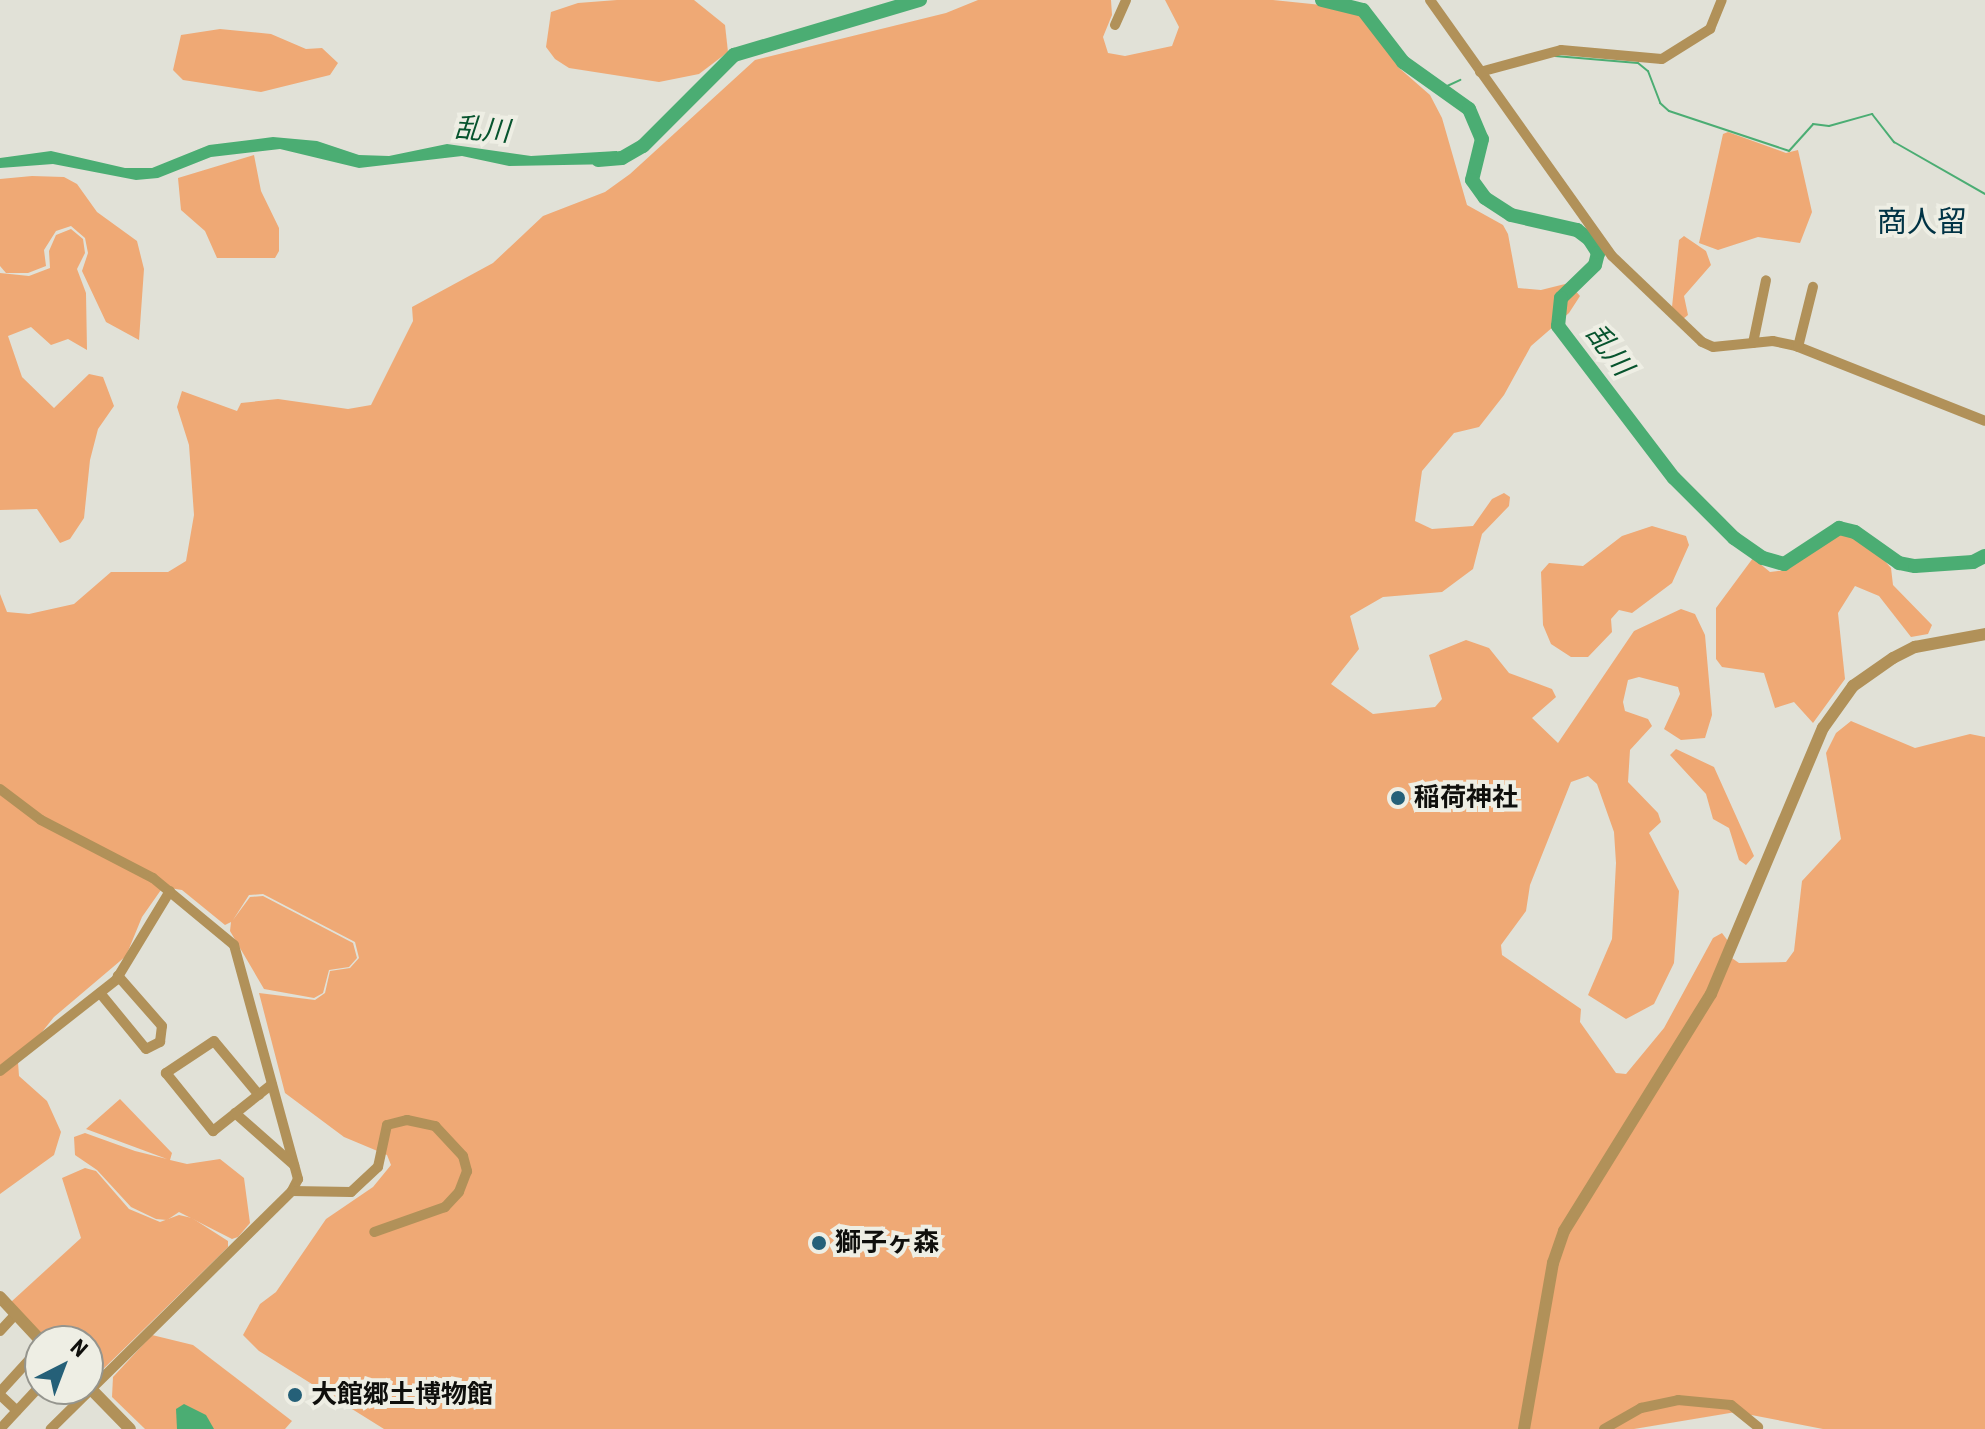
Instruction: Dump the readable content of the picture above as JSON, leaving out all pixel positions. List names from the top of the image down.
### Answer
{
  "districts": ["商人留"],
  "water": ["乱川"],
  "places": ["稲荷神社", "獅子ヶ森", "大館郷土博物館"],
  "north": "top right"
}
